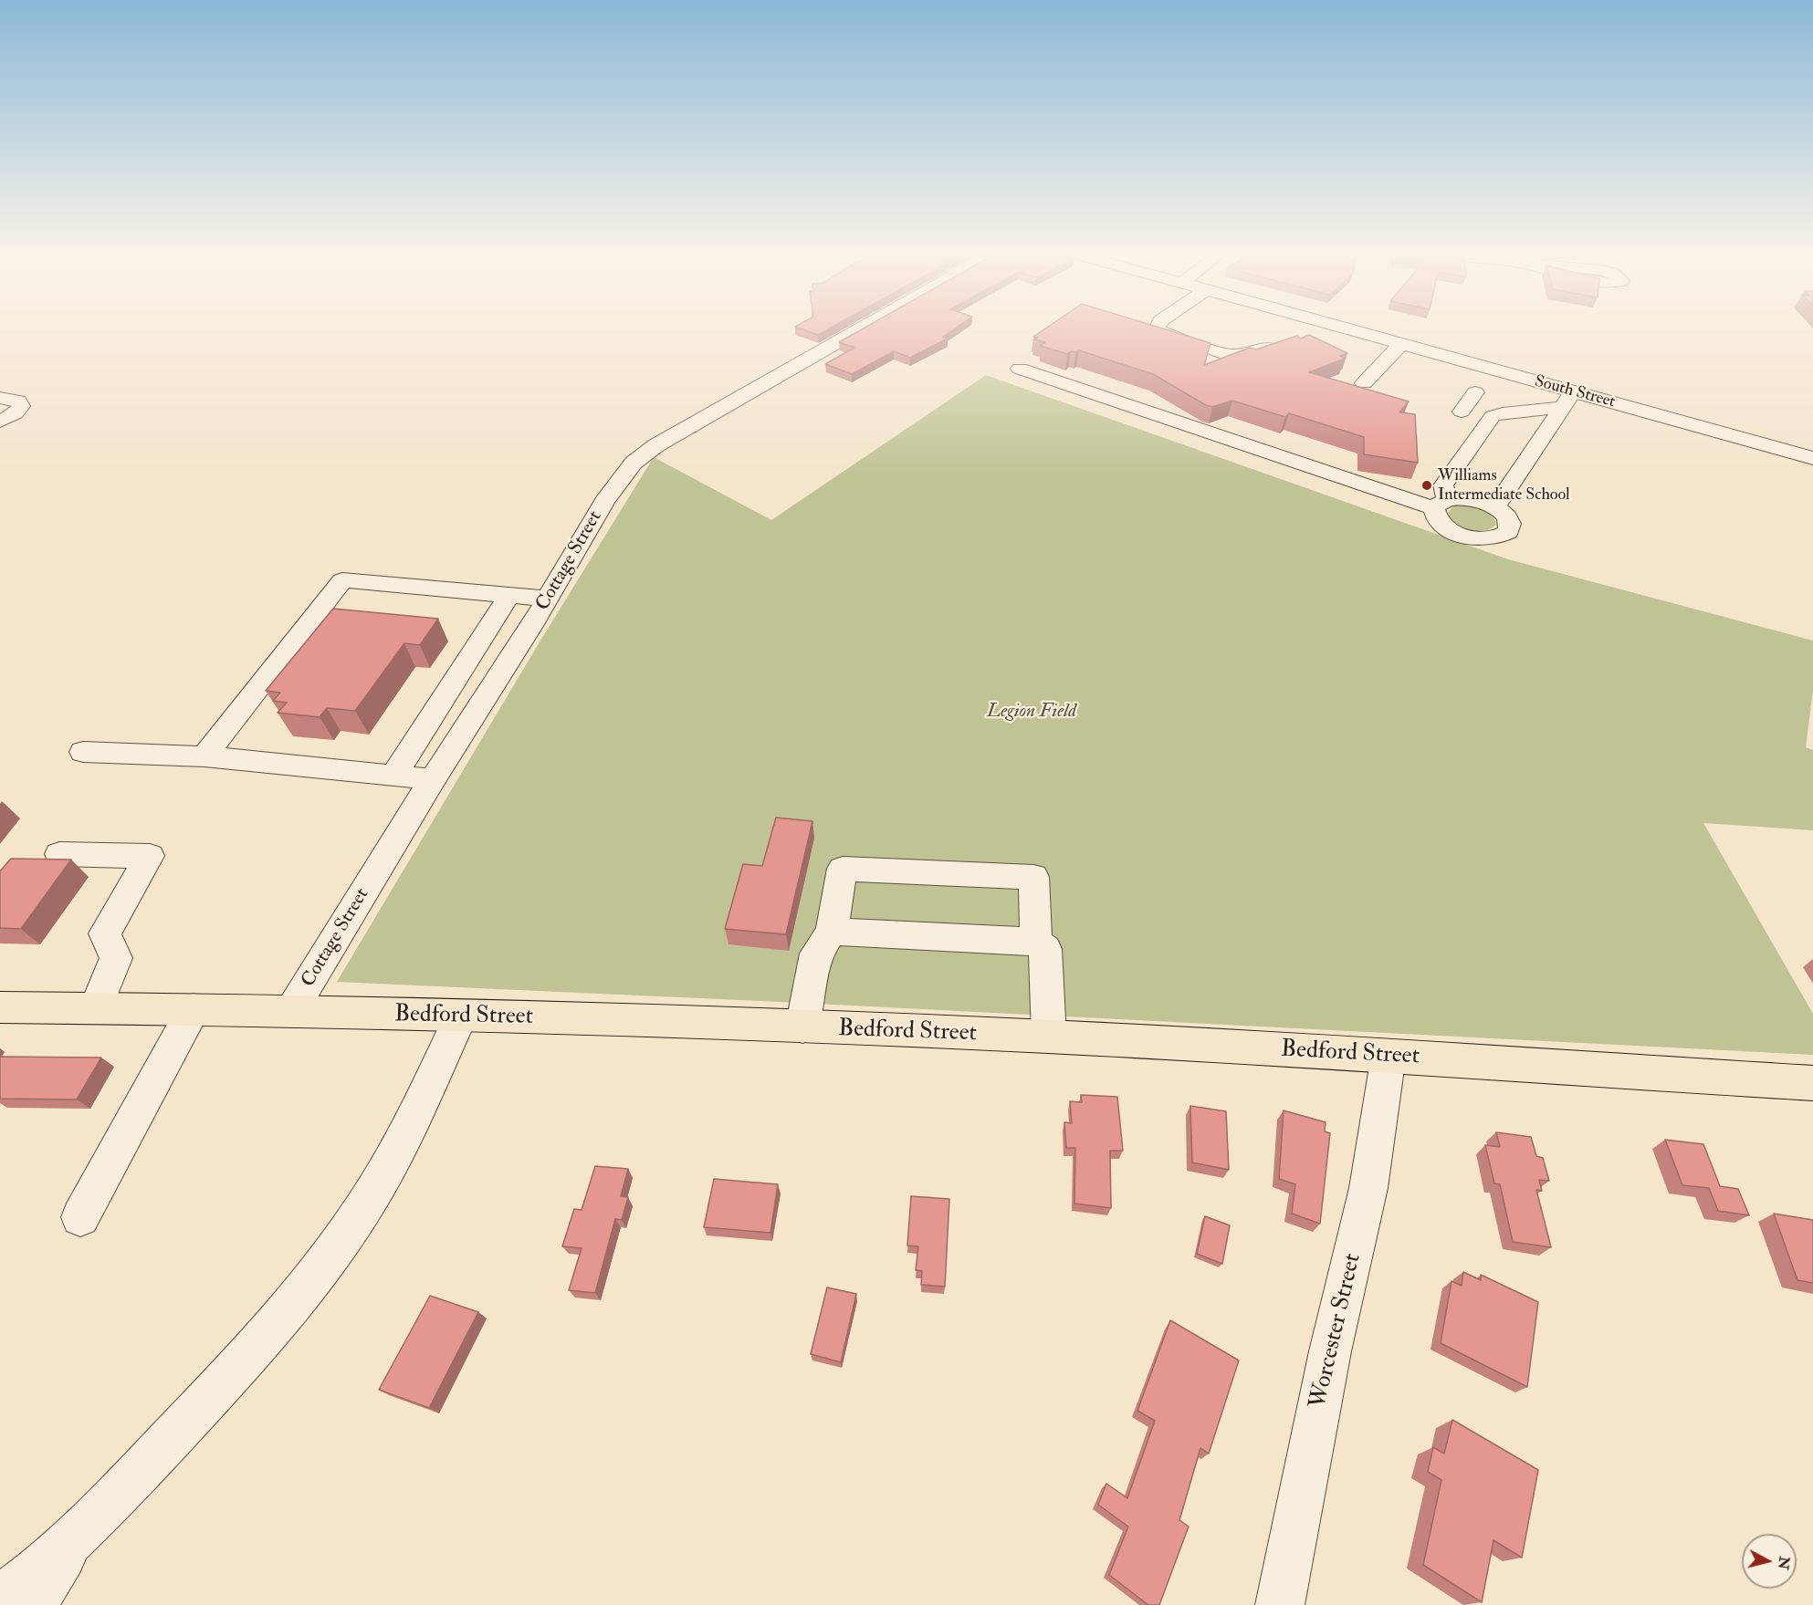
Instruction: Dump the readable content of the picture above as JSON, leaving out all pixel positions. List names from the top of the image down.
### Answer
{
  "streets": {
    "main road": ["Bedford Street"],
    "street": ["South Street", "Cottage Street", "Worcester Street"]
  },
  "crossings": [
    ["Cottage Street", "Bedford Street"],
    ["Bedford Street", "Worcester Street"]
  ],
  "parks": ["Legion Field"],
  "places": ["Williams Intermediate School"],
  "north": "right"
}
